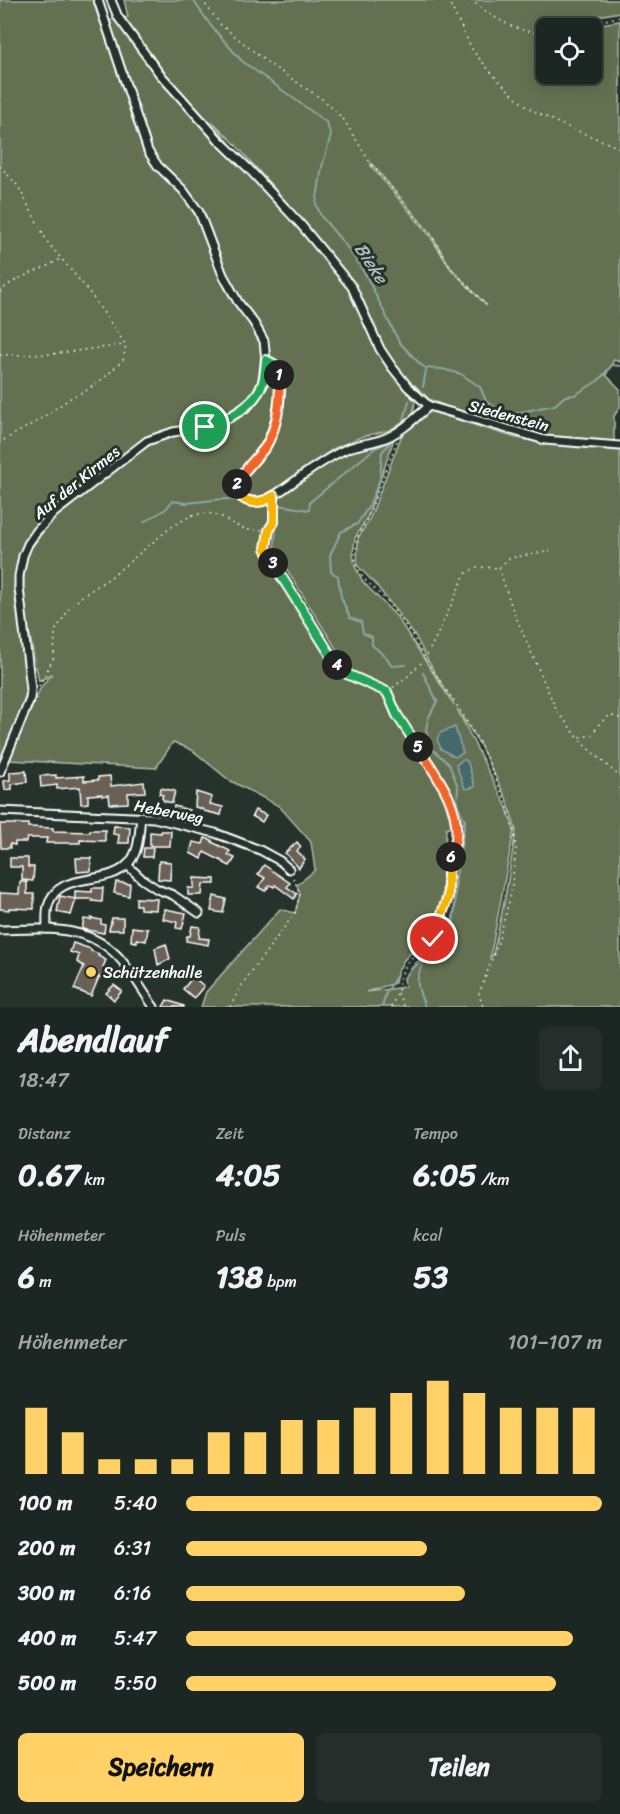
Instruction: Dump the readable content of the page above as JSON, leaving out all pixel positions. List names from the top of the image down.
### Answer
{
  "streets": {
    "street": ["Siedenstein", "Auf der Kirmes", "Heberweg"]
  },
  "water": ["Bieke"],
  "places": ["Schützenhalle"],
  "page": {
    "pins": [
      "1",
      "2",
      "3",
      "4",
      "5",
      "6"
    ],
    "heading": ["Abendlauf", "18:47"],
    "stats": [
      ["Distanz", "0.67 km"],
      ["Zeit", "4:05"],
      ["Tempo", "6:05 /km"],
      ["Höhenmeter", "6 m"],
      ["Puls", "138 bpm"],
      ["kcal", "53"]
    ],
    "chart": ["Höhenmeter", "101–107 m"],
    "list": [
      {
        "name": "100 m",
        "note": "5:40"
      },
      {
        "name": "200 m",
        "note": "6:31"
      },
      {
        "name": "300 m",
        "note": "6:16"
      },
      {
        "name": "400 m",
        "note": "5:47"
      },
      {
        "name": "500 m",
        "note": "5:50"
      }
    ],
    "buttons": ["Speichern", "Teilen"]
  }
}
